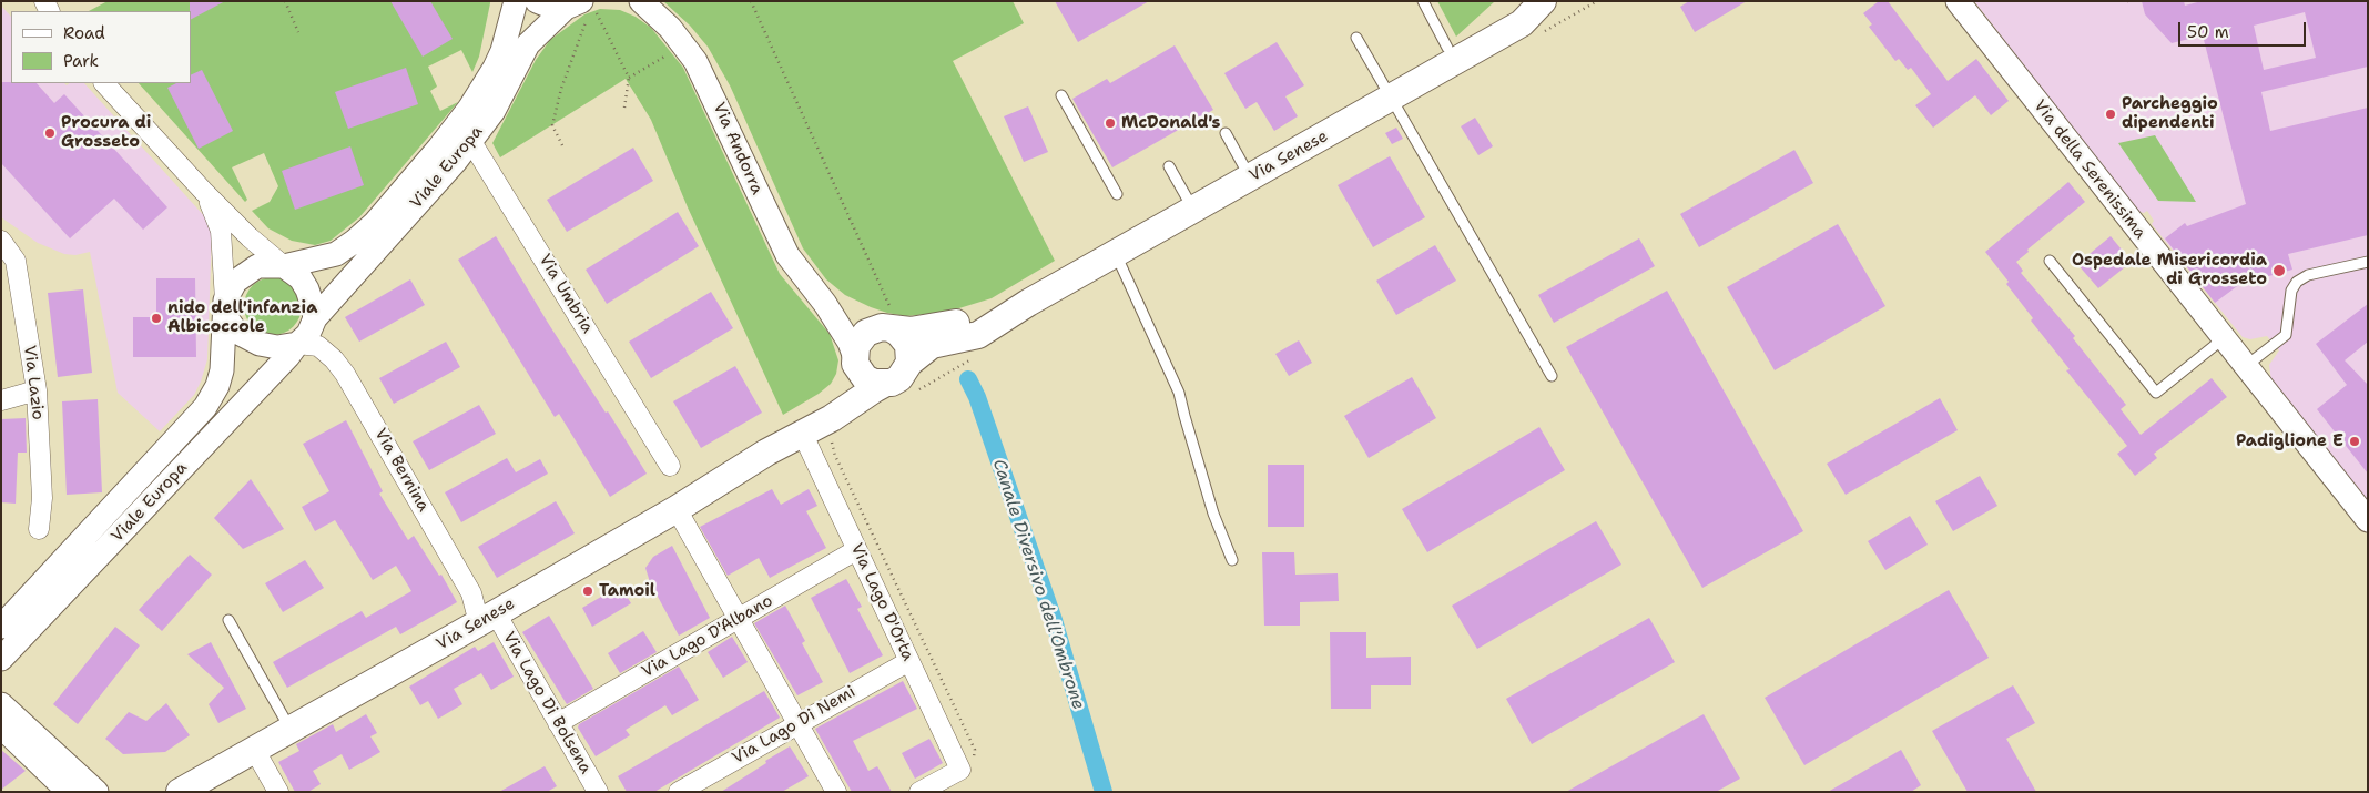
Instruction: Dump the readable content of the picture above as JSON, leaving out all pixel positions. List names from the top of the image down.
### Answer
{
  "streets": {
    "main road": ["Via Senese"],
    "street": [
      "Via Andorra",
      "Viale Europa",
      "Via della Serenissima",
      "Via Umbria",
      "Via Lazio",
      "Via Bernina",
      "Via Lago D'Orta",
      "Via Lago D'Albano",
      "Via Lago Di Bolsena",
      "Via Lago Di Nemi"
    ]
  },
  "crossings": [
    ["Via Andorra", "Via Senese"],
    ["Via Senese", "Via Bernina"],
    ["Via Senese", "Via Lago D'Orta"],
    ["Via Senese", "Via Lago Di Bolsena"],
    ["Viale Europa", "Via Umbria"],
    ["Viale Europa", "Via Bernina"],
    ["Via Bernina", "Via Lago Di Bolsena"],
    ["Via Lago D'Orta", "Via Lago D'Albano"],
    ["Via Lago D'Orta", "Via Lago Di Nemi"],
    ["Via Lago D'Albano", "Via Lago Di Bolsena"]
  ],
  "water": ["Canale Diversivo dell'Ombrone"],
  "places": [
    "Parcheggio dipendenti",
    "McDonald's",
    "Procura di Grosseto",
    "Ospedale Misericordia di Grosseto",
    "nido dell'infanzia Albicoccole",
    "Padiglione E",
    "Tamoil"
  ],
  "legend": ["Road", "Park"],
  "scale_bar": "50 m"
}
